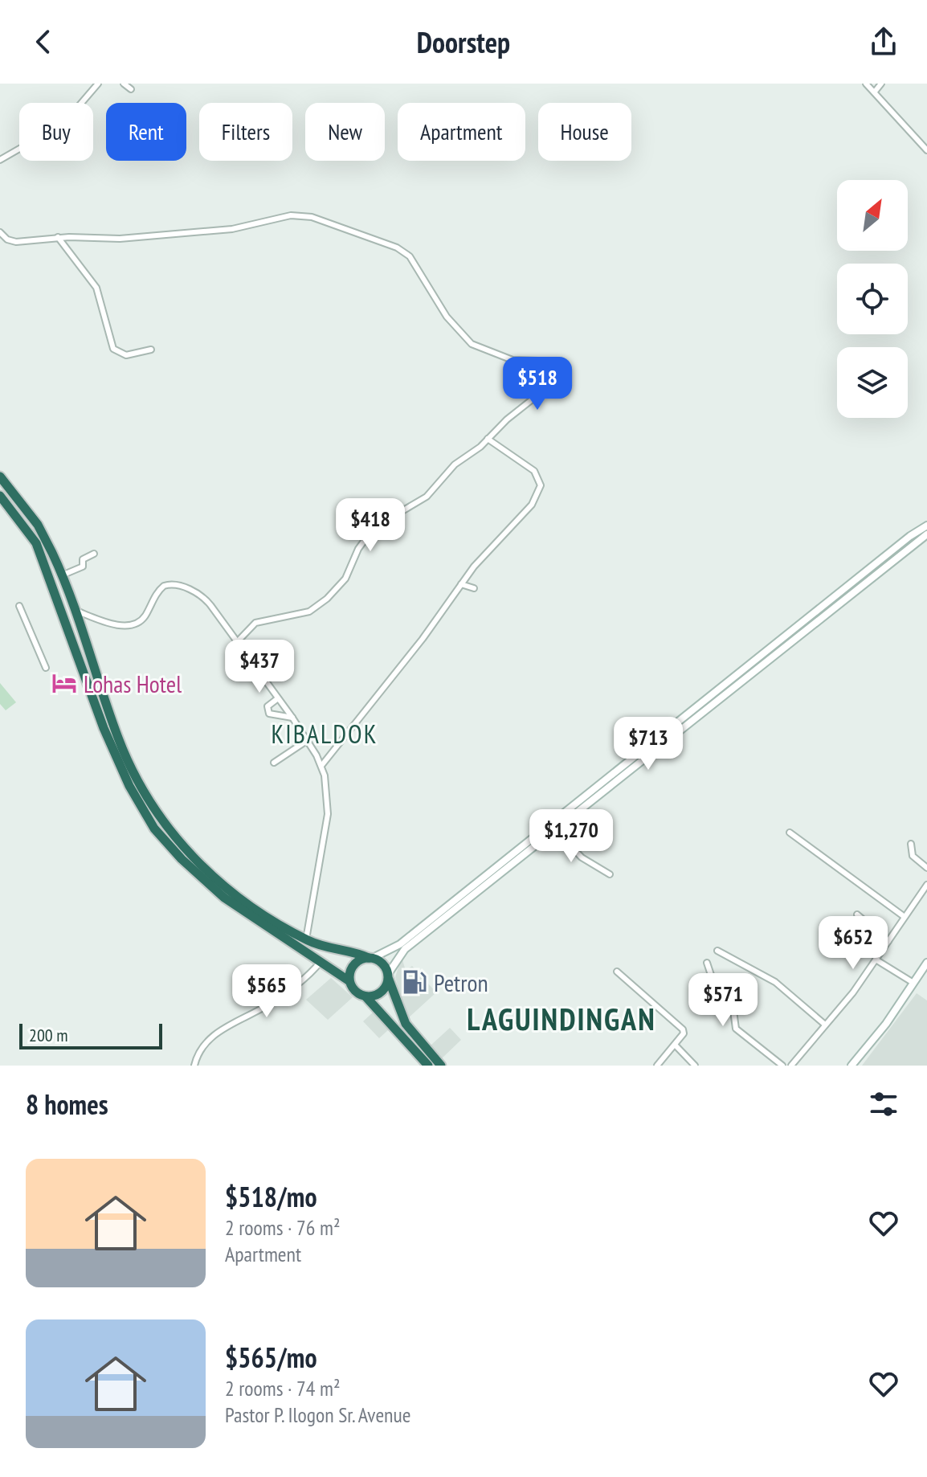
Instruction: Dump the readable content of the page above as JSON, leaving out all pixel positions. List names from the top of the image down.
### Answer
{
  "districts": ["KIBALDOK", "LAGUINDINGAN"],
  "places": {
    "hotel": ["Lohas Hotel"],
    "fuel station": ["Petron"]
  },
  "scale_bar": "200 m",
  "north": "top right",
  "page": {
    "header": "Doorstep",
    "chip": [
      "Buy",
      "Rent",
      "Filters",
      "New",
      "Apartment",
      "House"
    ],
    "price": [
      "$518",
      "$418",
      "$437",
      "$713",
      "$1,270",
      "$652",
      "$565",
      "$571"
    ],
    "scale": "200 m",
    "heading": "8 homes",
    "list": [
      {
        "name": "$518/mo",
        "note": "2 rooms · 76 m² · Apartment"
      },
      {
        "name": "$565/mo",
        "note": "2 rooms · 74 m² · Pastor P. Ilogon Sr. Avenue"
      }
    ]
  }
}
